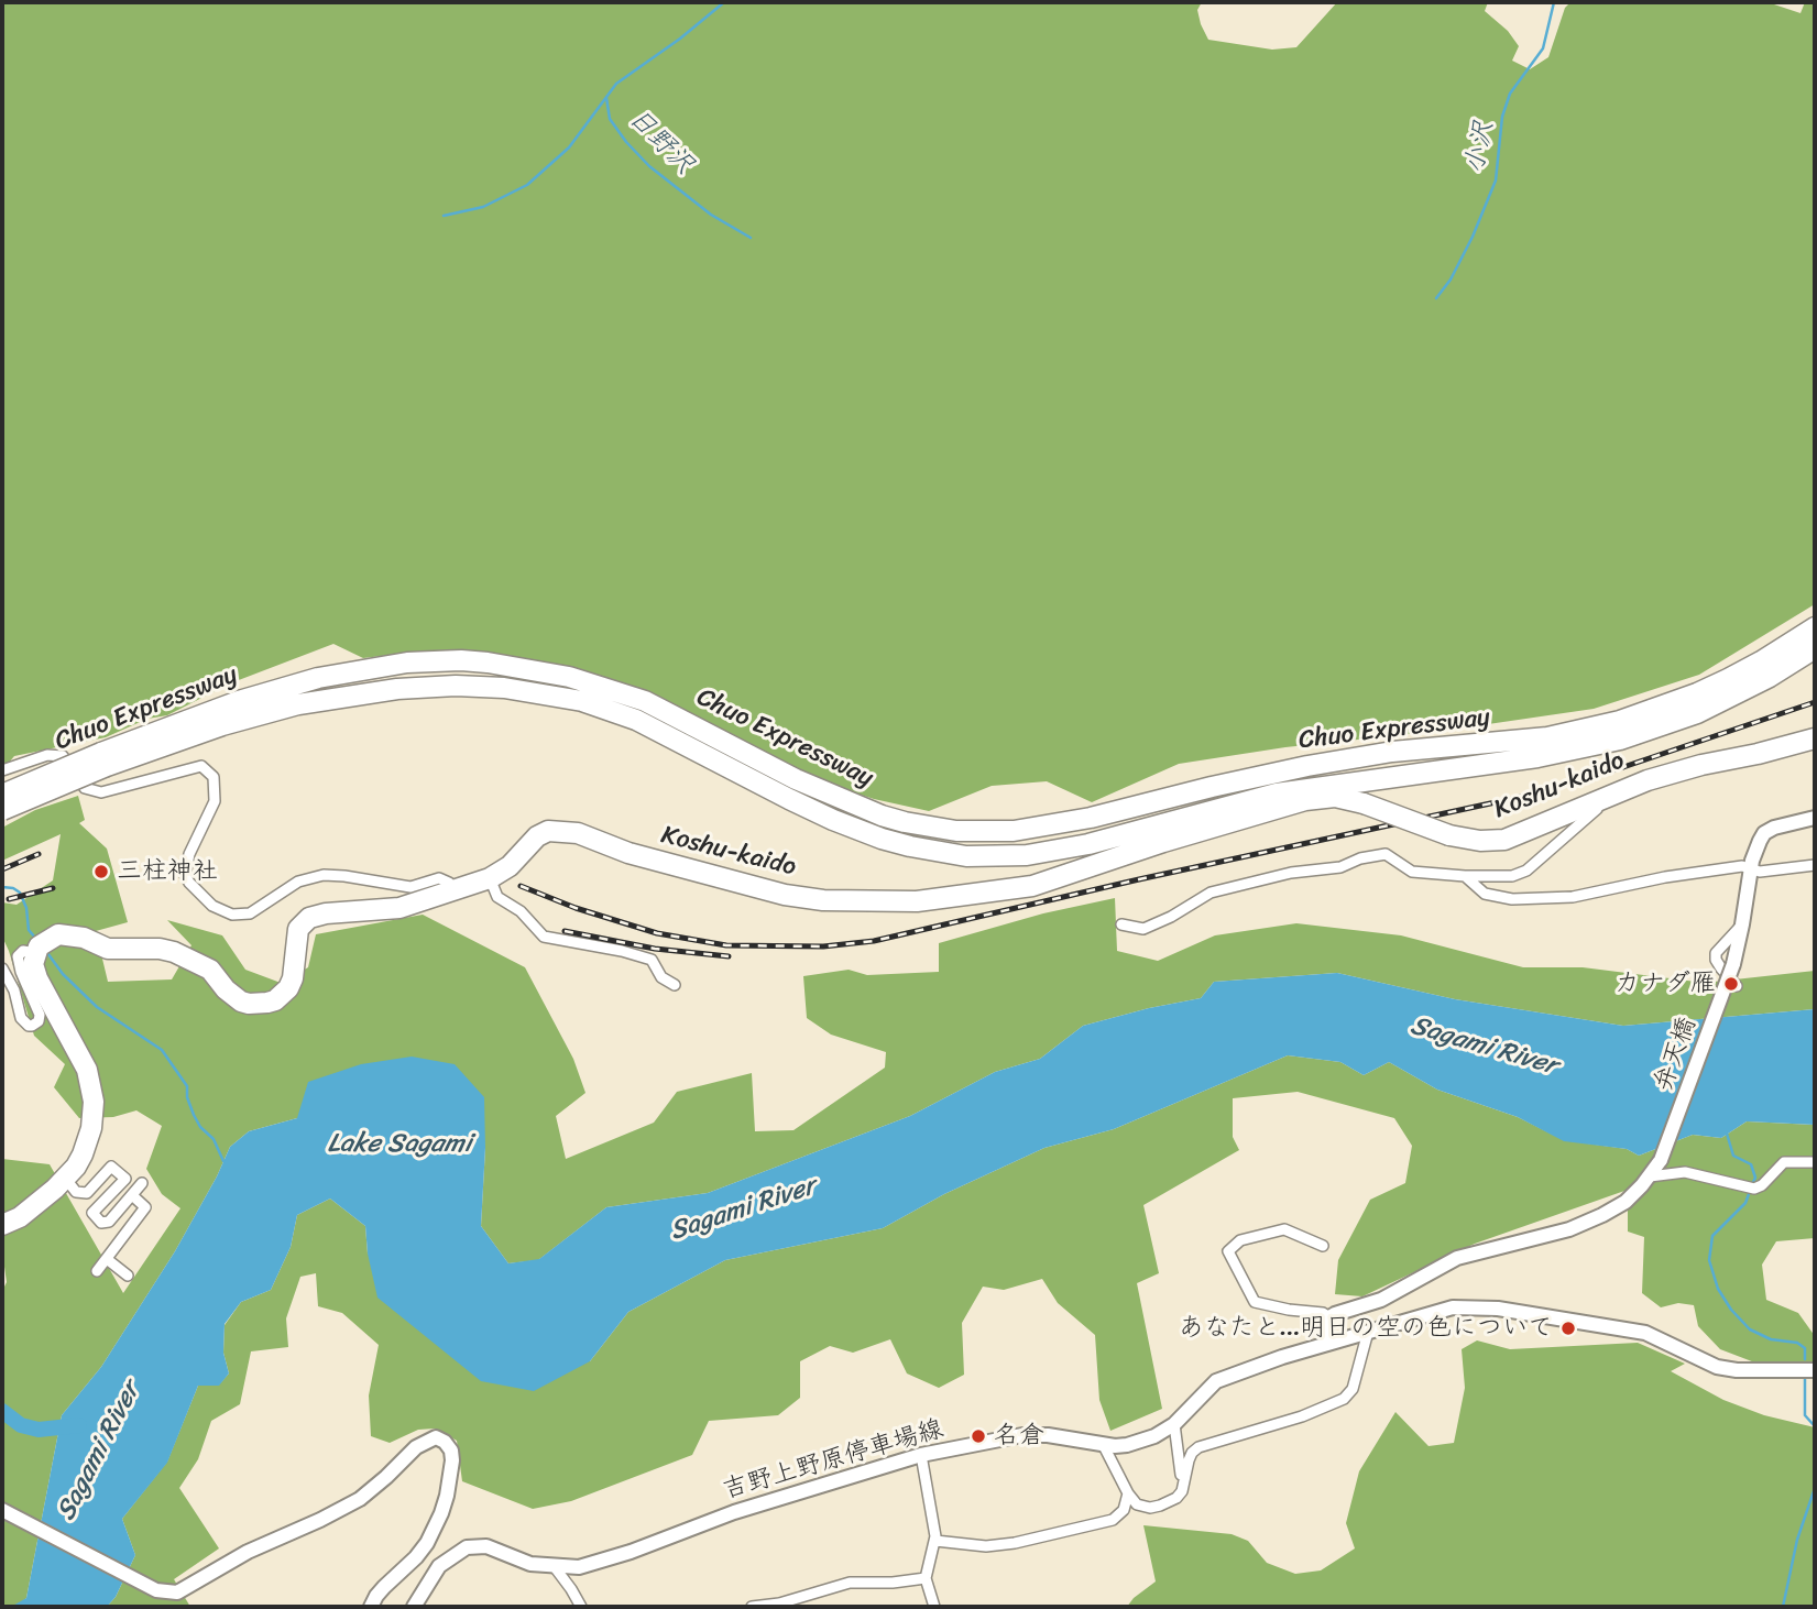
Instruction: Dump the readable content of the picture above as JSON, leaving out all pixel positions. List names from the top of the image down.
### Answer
{
  "streets": {
    "highway": ["Chuo Expressway", "Koshu-kaido"],
    "main road": ["弁天橋", "吉野上野原停車場線"]
  },
  "water": [
    "日野沢",
    "小沢",
    "Sagami River",
    "Lake Sagami"
  ],
  "places": [
    "三柱神社",
    "カナダ雁",
    "あなたと…明日の空の色について",
    "名倉"
  ]
}
